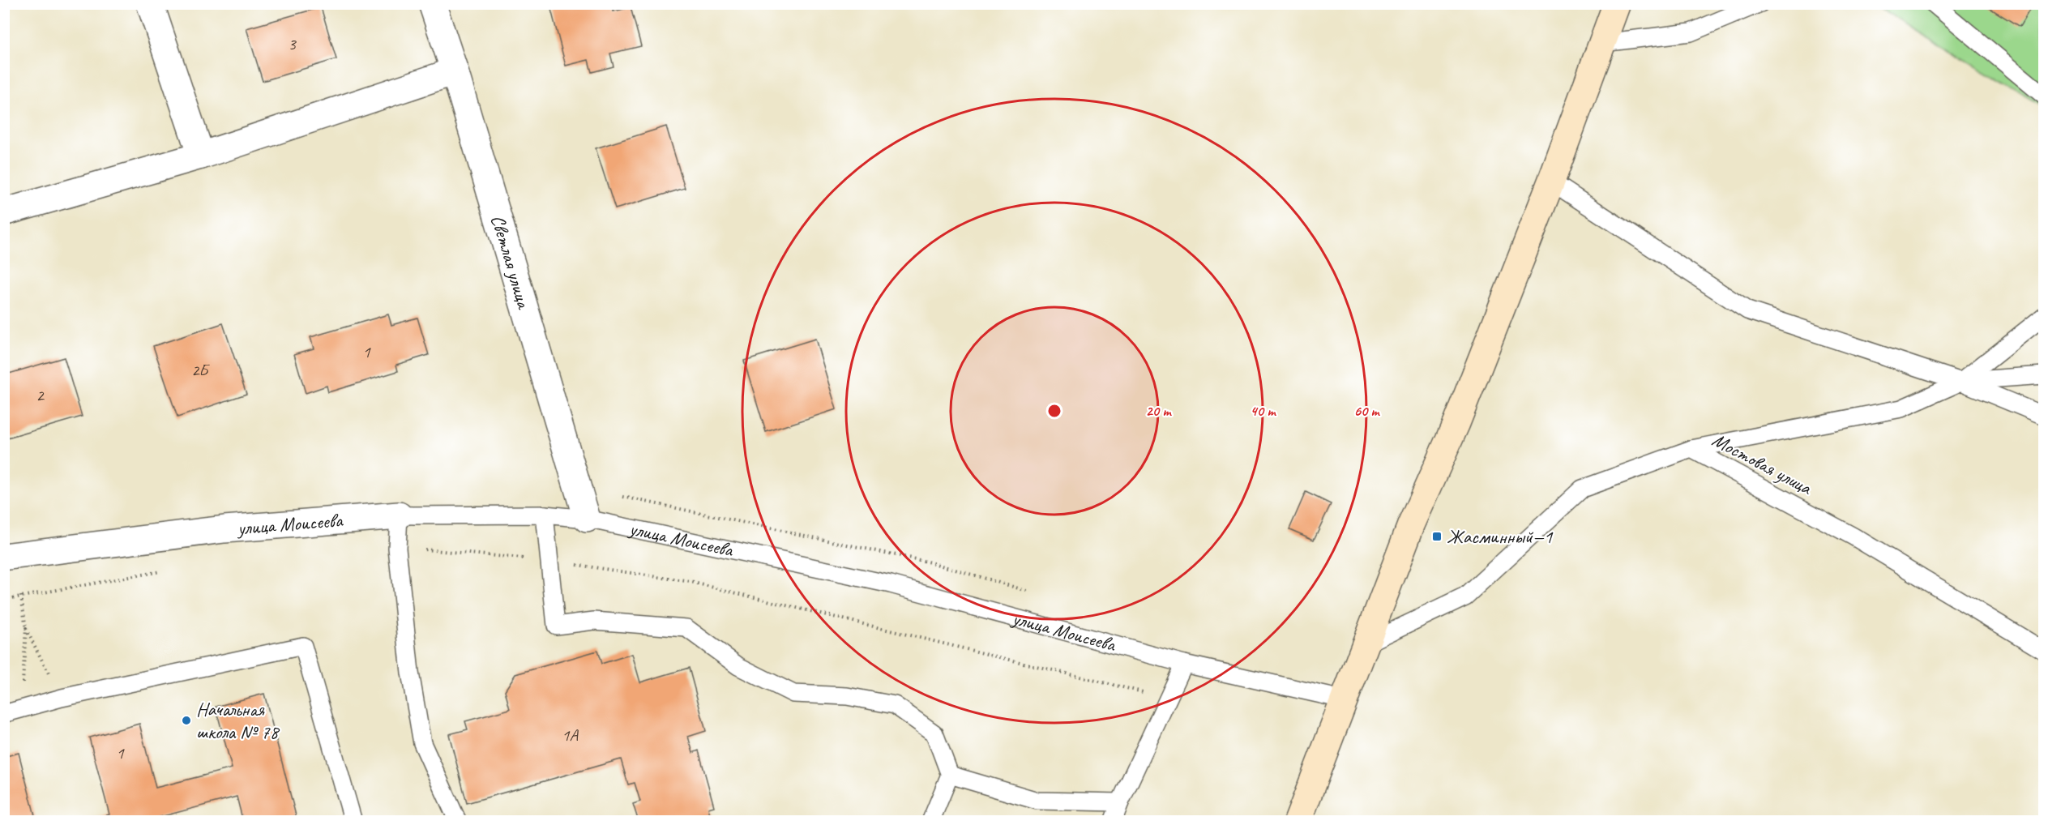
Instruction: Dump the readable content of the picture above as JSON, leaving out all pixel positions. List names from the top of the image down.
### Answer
{
  "streets": {
    "street": ["Светлая улица", "улица Моисеева"],
    "lane": ["Мостовая улица"]
  },
  "crossings": [
    ["Светлая улица", "улица Моисеева"]
  ],
  "places": {
    "transit": ["Жасминный—1"],
    "other": ["Начальная школа № 78"]
  },
  "house_numbers": [
    "3",
    "1",
    "2Б",
    "2",
    "1А",
    "1"
  ],
  "rings": ["20 m", "40 m", "60 m"]
}
